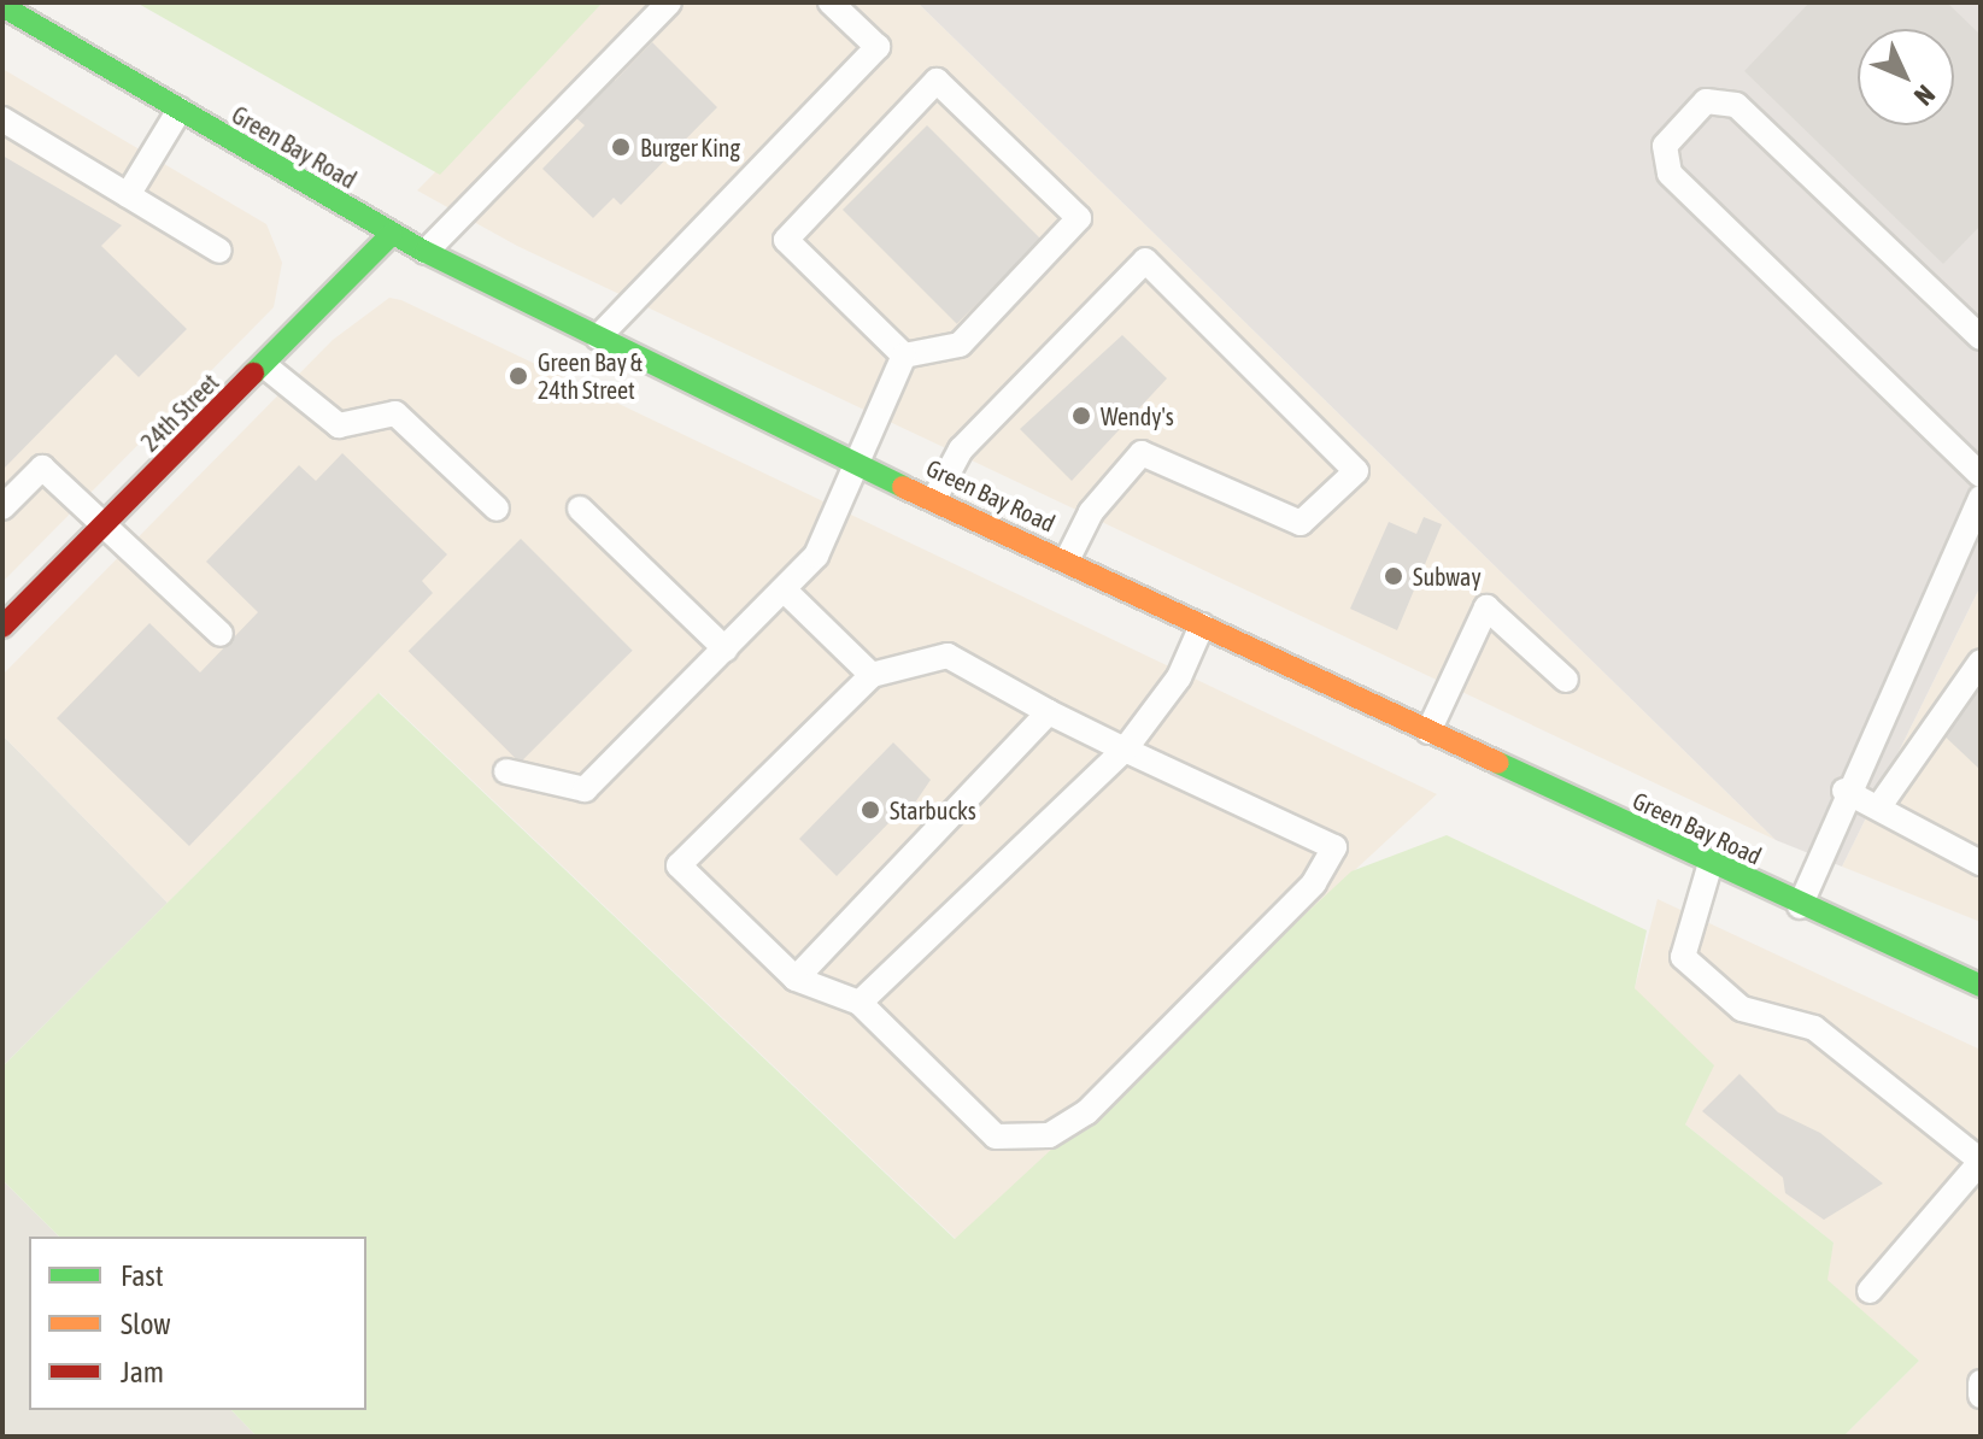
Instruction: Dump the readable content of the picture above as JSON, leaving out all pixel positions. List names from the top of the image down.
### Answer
{
  "streets": {
    "main road": ["Green Bay Road", "24th Street"]
  },
  "crossings": [
    ["Green Bay Road", "24th Street"]
  ],
  "places": [
    "Burger King",
    "Green Bay & 24th Street",
    "Wendy's",
    "Subway",
    "Starbucks"
  ],
  "legend": ["Fast", "Slow", "Jam"],
  "north": "bottom right"
}
